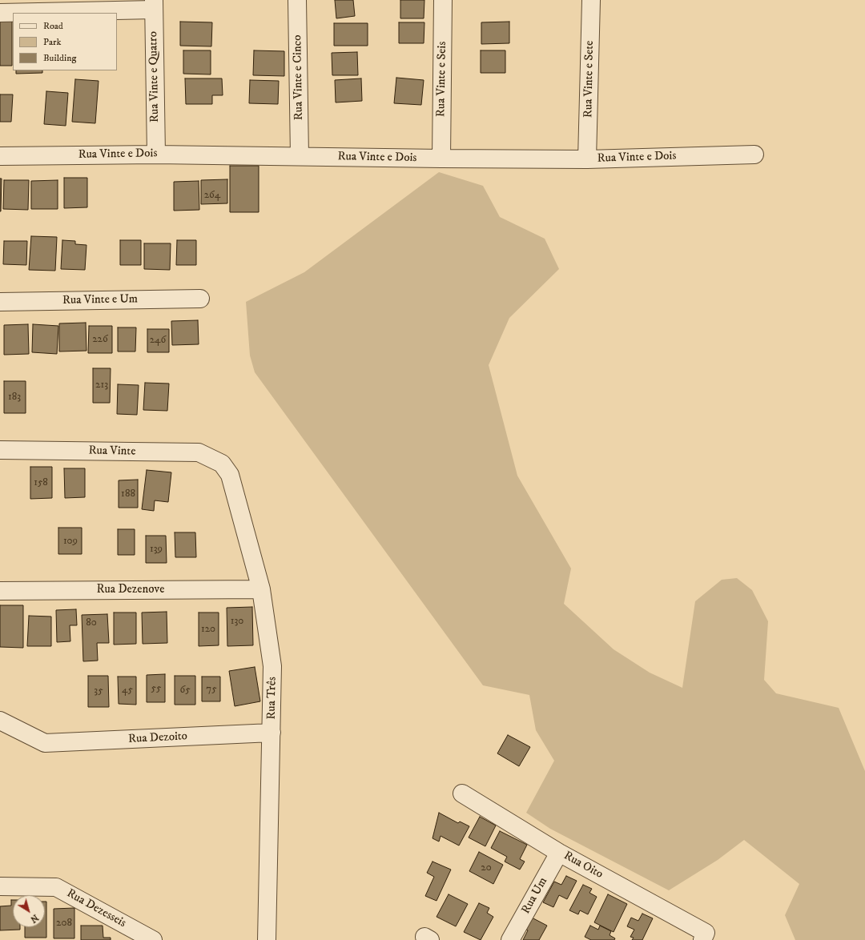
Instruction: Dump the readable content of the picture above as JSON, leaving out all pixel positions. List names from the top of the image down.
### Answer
{
  "streets": {
    "street": [
      "Rua Vinte e Quatro",
      "Rua Vinte e Cinco",
      "Rua Vinte e Seis",
      "Rua Vinte e Sete",
      "Rua Vinte e Dois",
      "Rua Vinte e Um",
      "Rua Vinte",
      "Rua Dezenove",
      "Rua Três",
      "Rua Dezoito",
      "Rua Oito",
      "Rua Um",
      "Rua Dezesseis"
    ]
  },
  "crossings": [
    ["Rua Vinte e Quatro", "Rua Vinte e Dois"],
    ["Rua Vinte e Cinco", "Rua Vinte e Dois"],
    ["Rua Vinte e Seis", "Rua Vinte e Dois"],
    ["Rua Vinte e Sete", "Rua Vinte e Dois"],
    ["Rua Vinte", "Rua Três"],
    ["Rua Dezenove", "Rua Três"],
    ["Rua Três", "Rua Dezoito"],
    ["Rua Oito", "Rua Um"]
  ],
  "house_numbers": [
    "264",
    "226",
    "246",
    "213",
    "183",
    "158",
    "188",
    "109",
    "139",
    "130",
    "80",
    "120",
    "55",
    "75",
    "45",
    "65",
    "35",
    "20",
    "208"
  ],
  "legend": ["Road", "Park", "Building"],
  "north": "bottom right"
}
